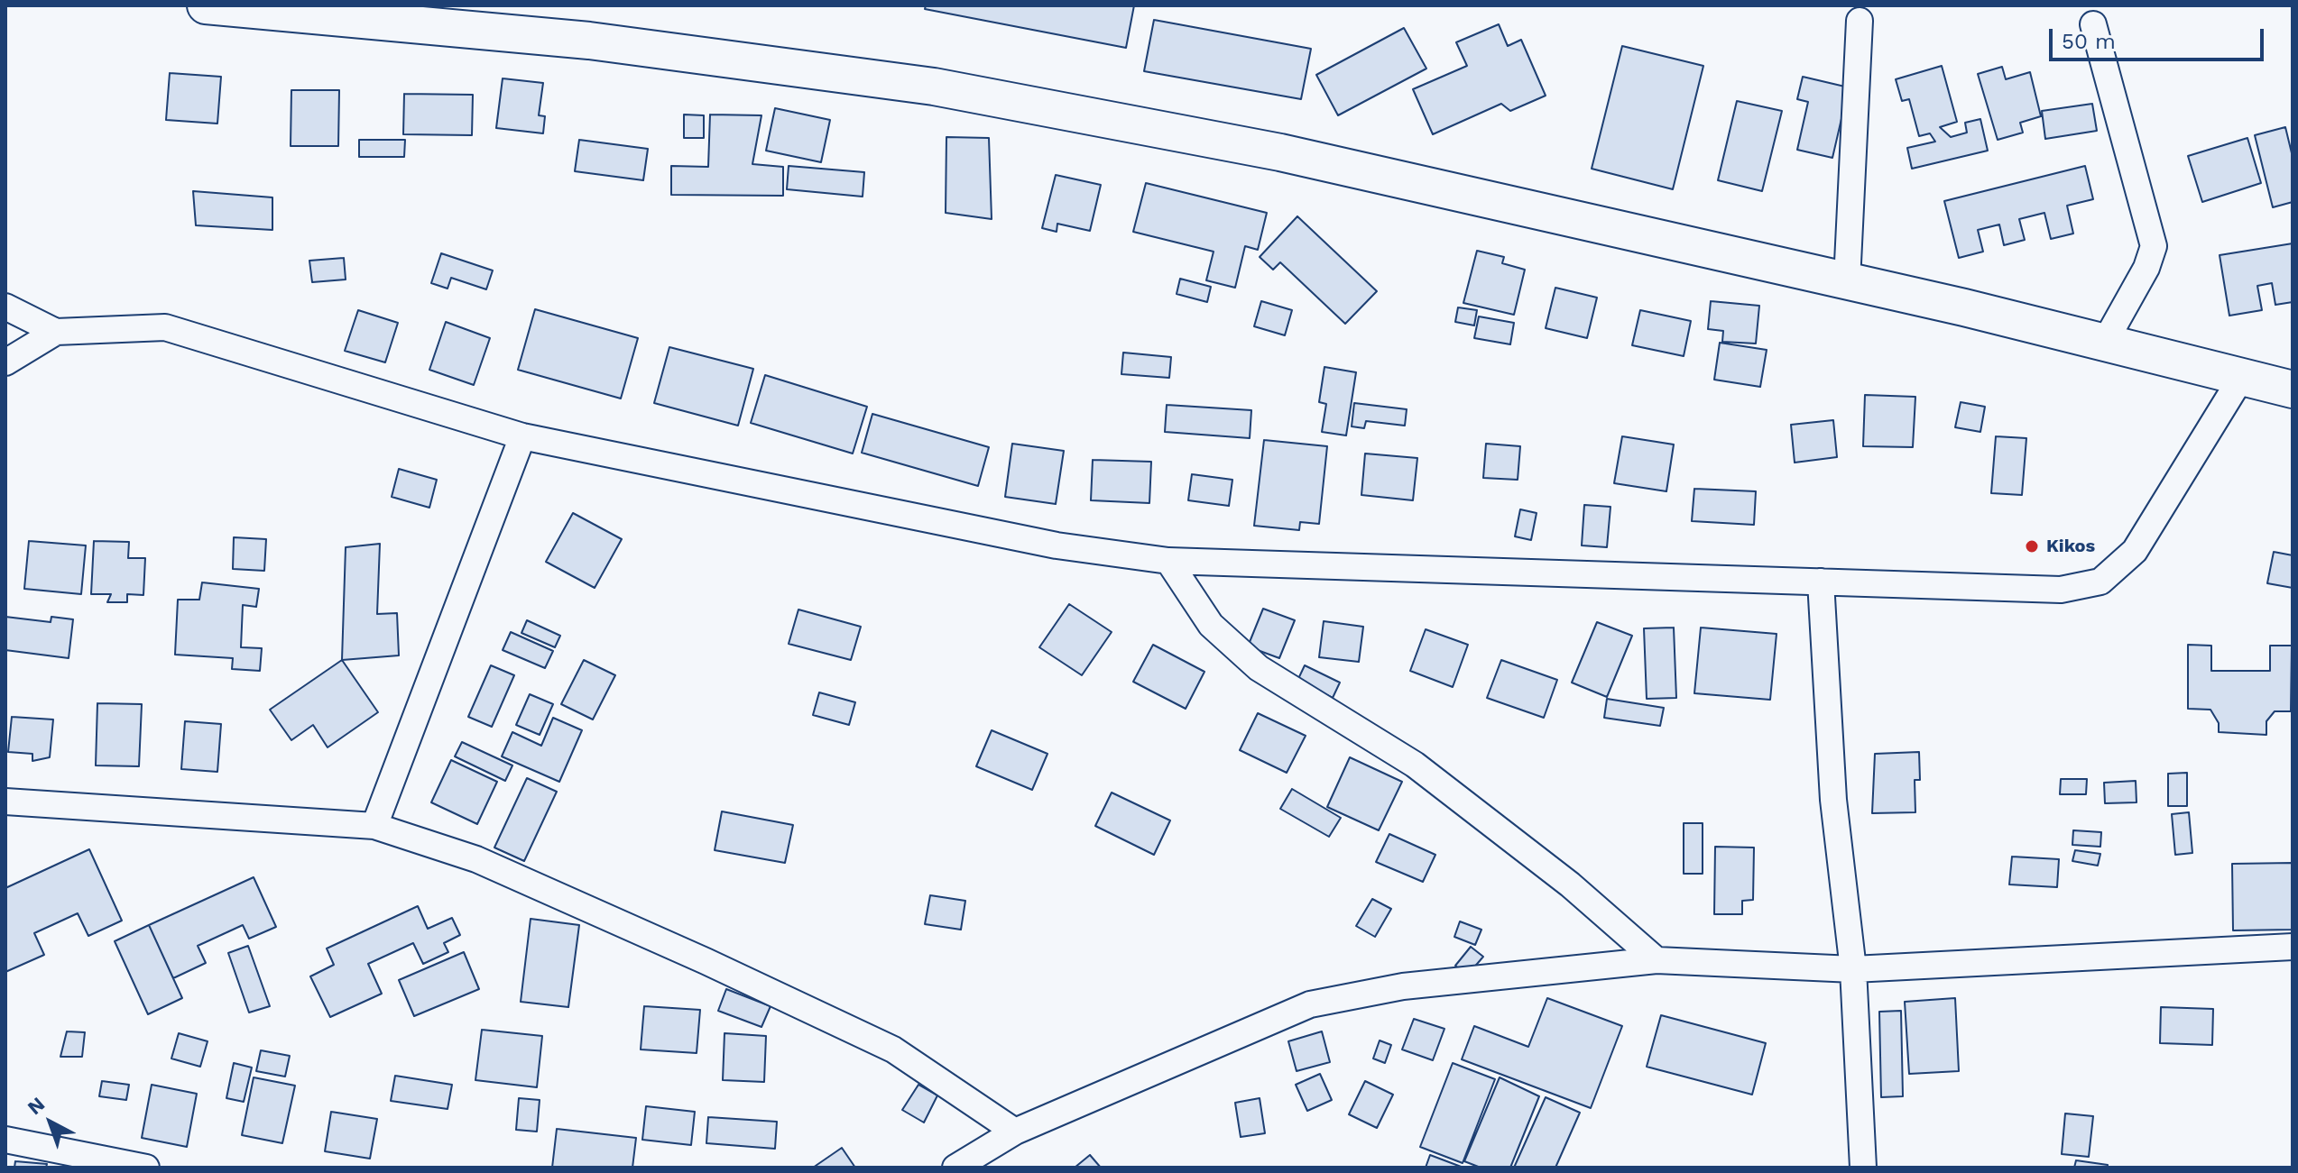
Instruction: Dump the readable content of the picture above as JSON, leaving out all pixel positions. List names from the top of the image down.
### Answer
{
  "places": ["Kikos"],
  "scale_bar": "50 m",
  "north": "top left"
}
